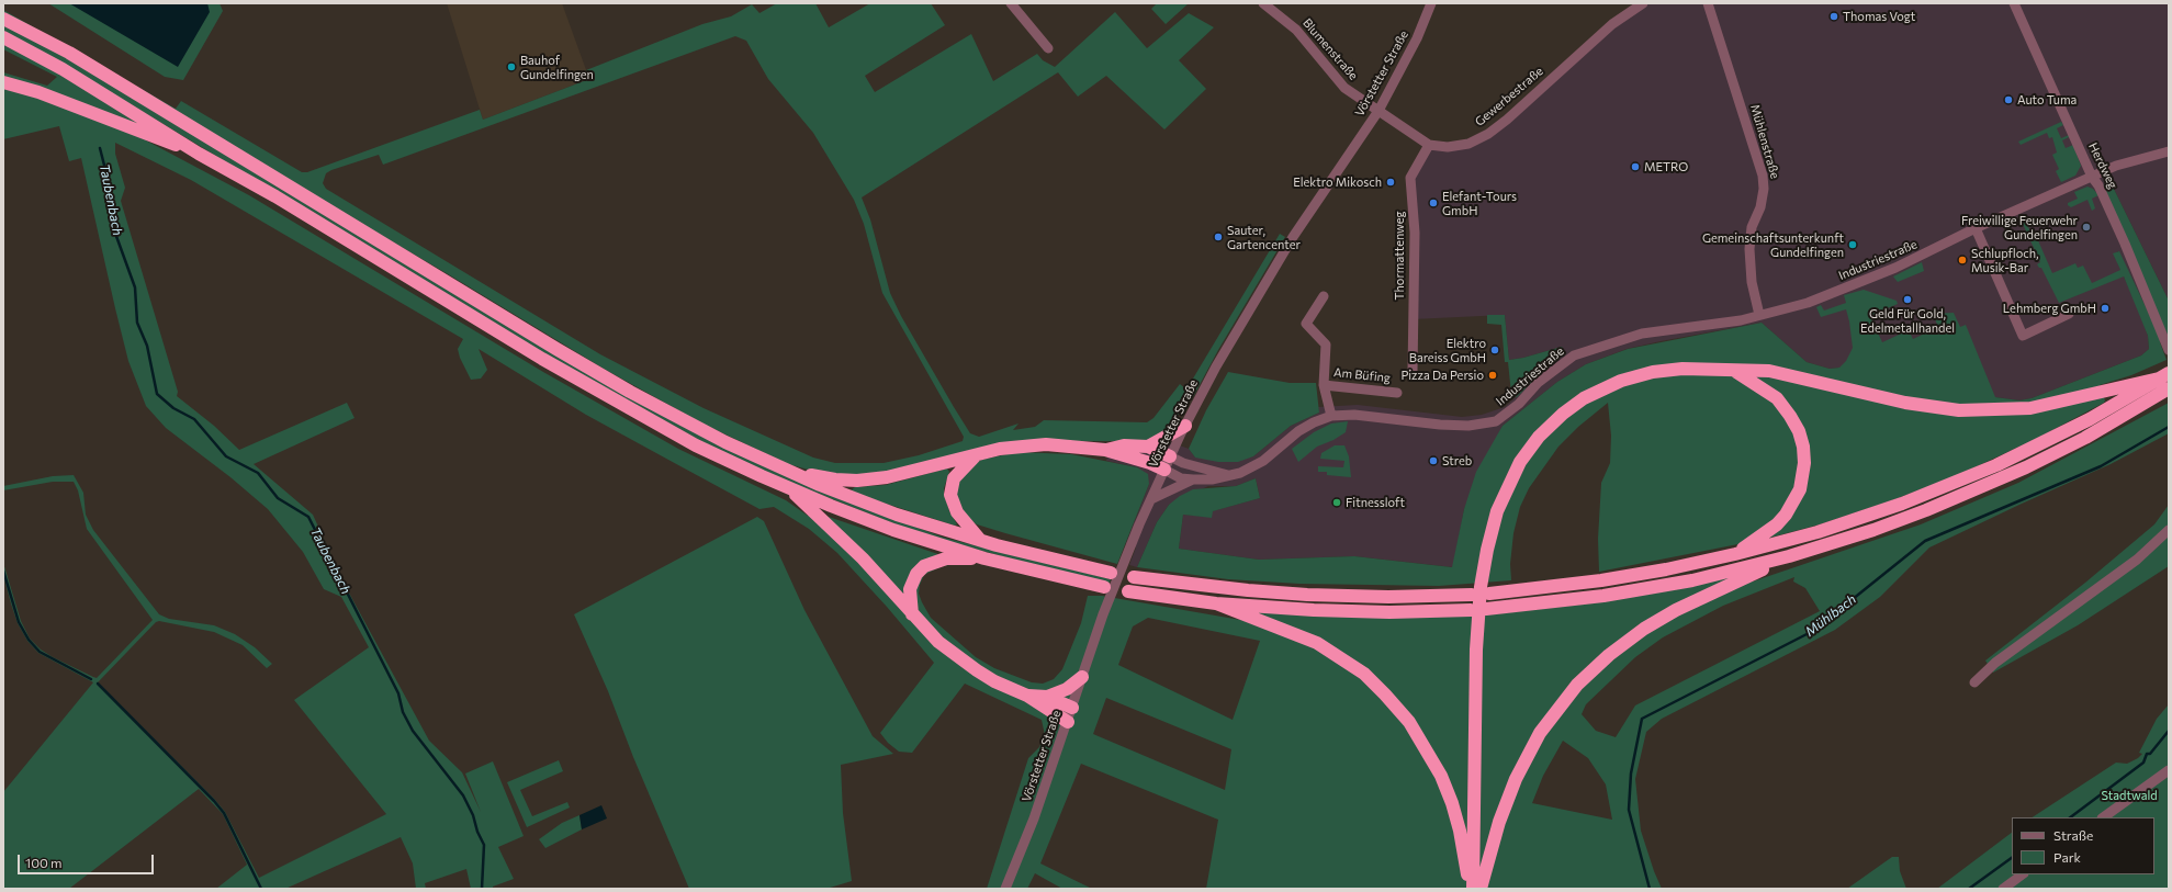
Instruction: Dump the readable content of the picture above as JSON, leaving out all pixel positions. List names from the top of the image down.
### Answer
{
  "streets": {
    "street": [
      "Blumenstraße",
      "Vörstetter Straße",
      "Gewerbestraße",
      "Mühlenstraße",
      "Herdweg",
      "Thormattenweg",
      "Industriestraße",
      "Am Büfing"
    ]
  },
  "crossings": [
    ["Blumenstraße", "Vörstetter Straße"],
    ["Blumenstraße", "Gewerbestraße"],
    ["Vörstetter Straße", "Gewerbestraße"],
    ["Vörstetter Straße", "Industriestraße"],
    ["Gewerbestraße", "Thormattenweg"],
    ["Mühlenstraße", "Industriestraße"],
    ["Herdweg", "Industriestraße"],
    ["Industriestraße", "Am Büfing"]
  ],
  "water": ["Taubenbach", "Mühlbach"],
  "parks": ["Stadtwald"],
  "places": [
    "Thomas Vogt",
    "Bauhof Gundelfingen",
    "Auto Tuma",
    "METRO",
    "Elektro Mikosch",
    "Elefant-Tours GmbH",
    "Freiwillige Feuerwehr Gundelfingen",
    "Sauter, Gartencenter",
    "Gemeinschaftsunterkunft Gundelfingen",
    "Schlupfloch, Musik-Bar",
    "Geld Für Gold, Edelmetallhandel",
    "Lehmberg GmbH",
    "Elektro Bareiss GmbH",
    "Pizza Da Persio",
    "Streb",
    "Fitnessloft"
  ],
  "legend": ["Straße", "Park"],
  "scale_bar": "100 m"
}
